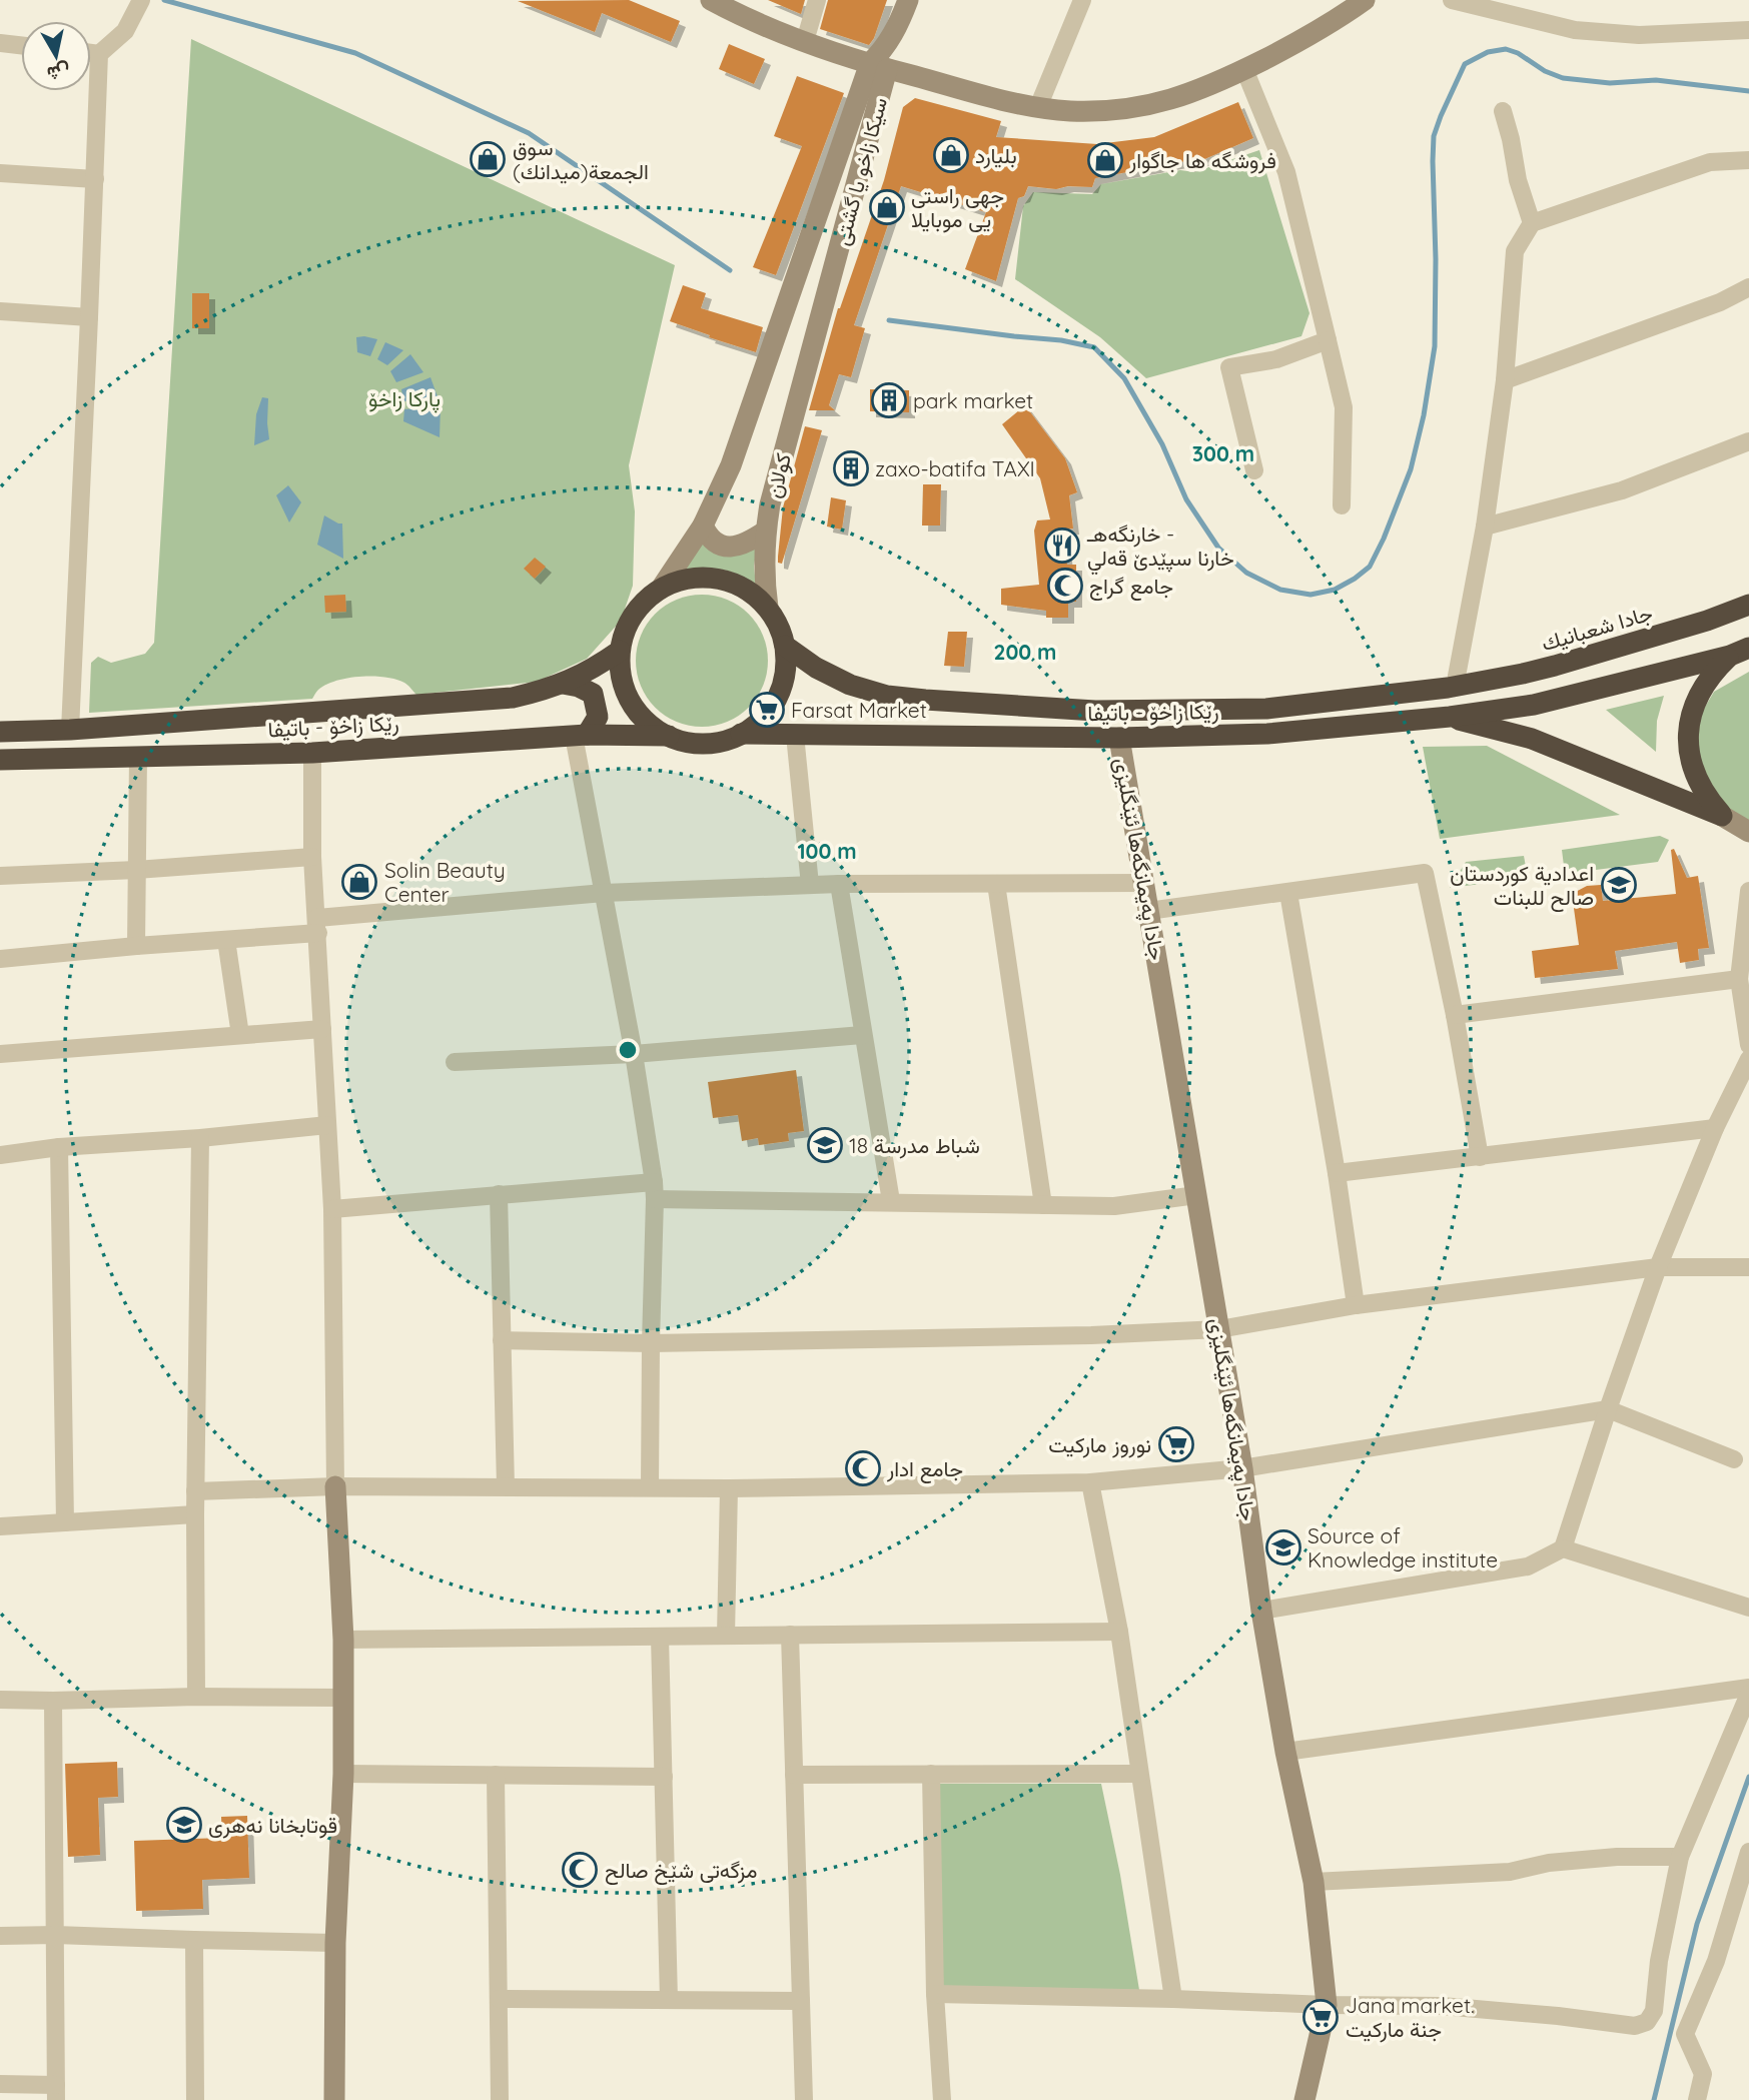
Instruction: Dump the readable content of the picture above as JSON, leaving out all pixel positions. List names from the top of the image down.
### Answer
{
  "streets": {
    "highway": ["جادا شعبانيك", "رێکا زاخۆ - باتیفا"],
    "street": ["سیکا زاخو یا گشتى", "كولان", "جادا په‌يمانگه‌ها ئێنگليزى"]
  },
  "crossings": [
    ["سیکا زاخو یا گشتى", "كولان"],
    ["كولان", "رێکا زاخۆ - باتیفا"],
    ["جادا شعبانيك", "رێکا زاخۆ - باتیفا"],
    ["رێکا زاخۆ - باتیفا", "جادا په‌يمانگه‌ها ئێنگليزى"]
  ],
  "parks": ["پارکا زاخۆ"],
  "places": {
    "shop": [
      "بليارد",
      "سوق الجمعة(ميدانك)",
      "فروشگه ها جاگوار",
      "جهى راستى يى موبايلا",
      "Solin Beauty Center"
    ],
    "building": ["park market", "zaxo-batifa TAXI"],
    "restaurant": ["خارنگه‌هـ - خارنا سپێدێ قه‌لي"],
    "mosque": ["جامع گراج", "جامع ادار", "مزگەتی شێخ صالح"],
    "supermarket": ["Farsat Market", "نوروز ماركيت", "Jana market. جنة ماركيت"],
    "school or university": [
      "اعدادية كوردستان صالح للبنات",
      "18 شباط مدرسة",
      "Source of Knowledge institute",
      "قوتابخانا نەهری"
    ]
  },
  "north": "bottom",
  "rings": ["300 m", "200 m", "100 m"]
}
